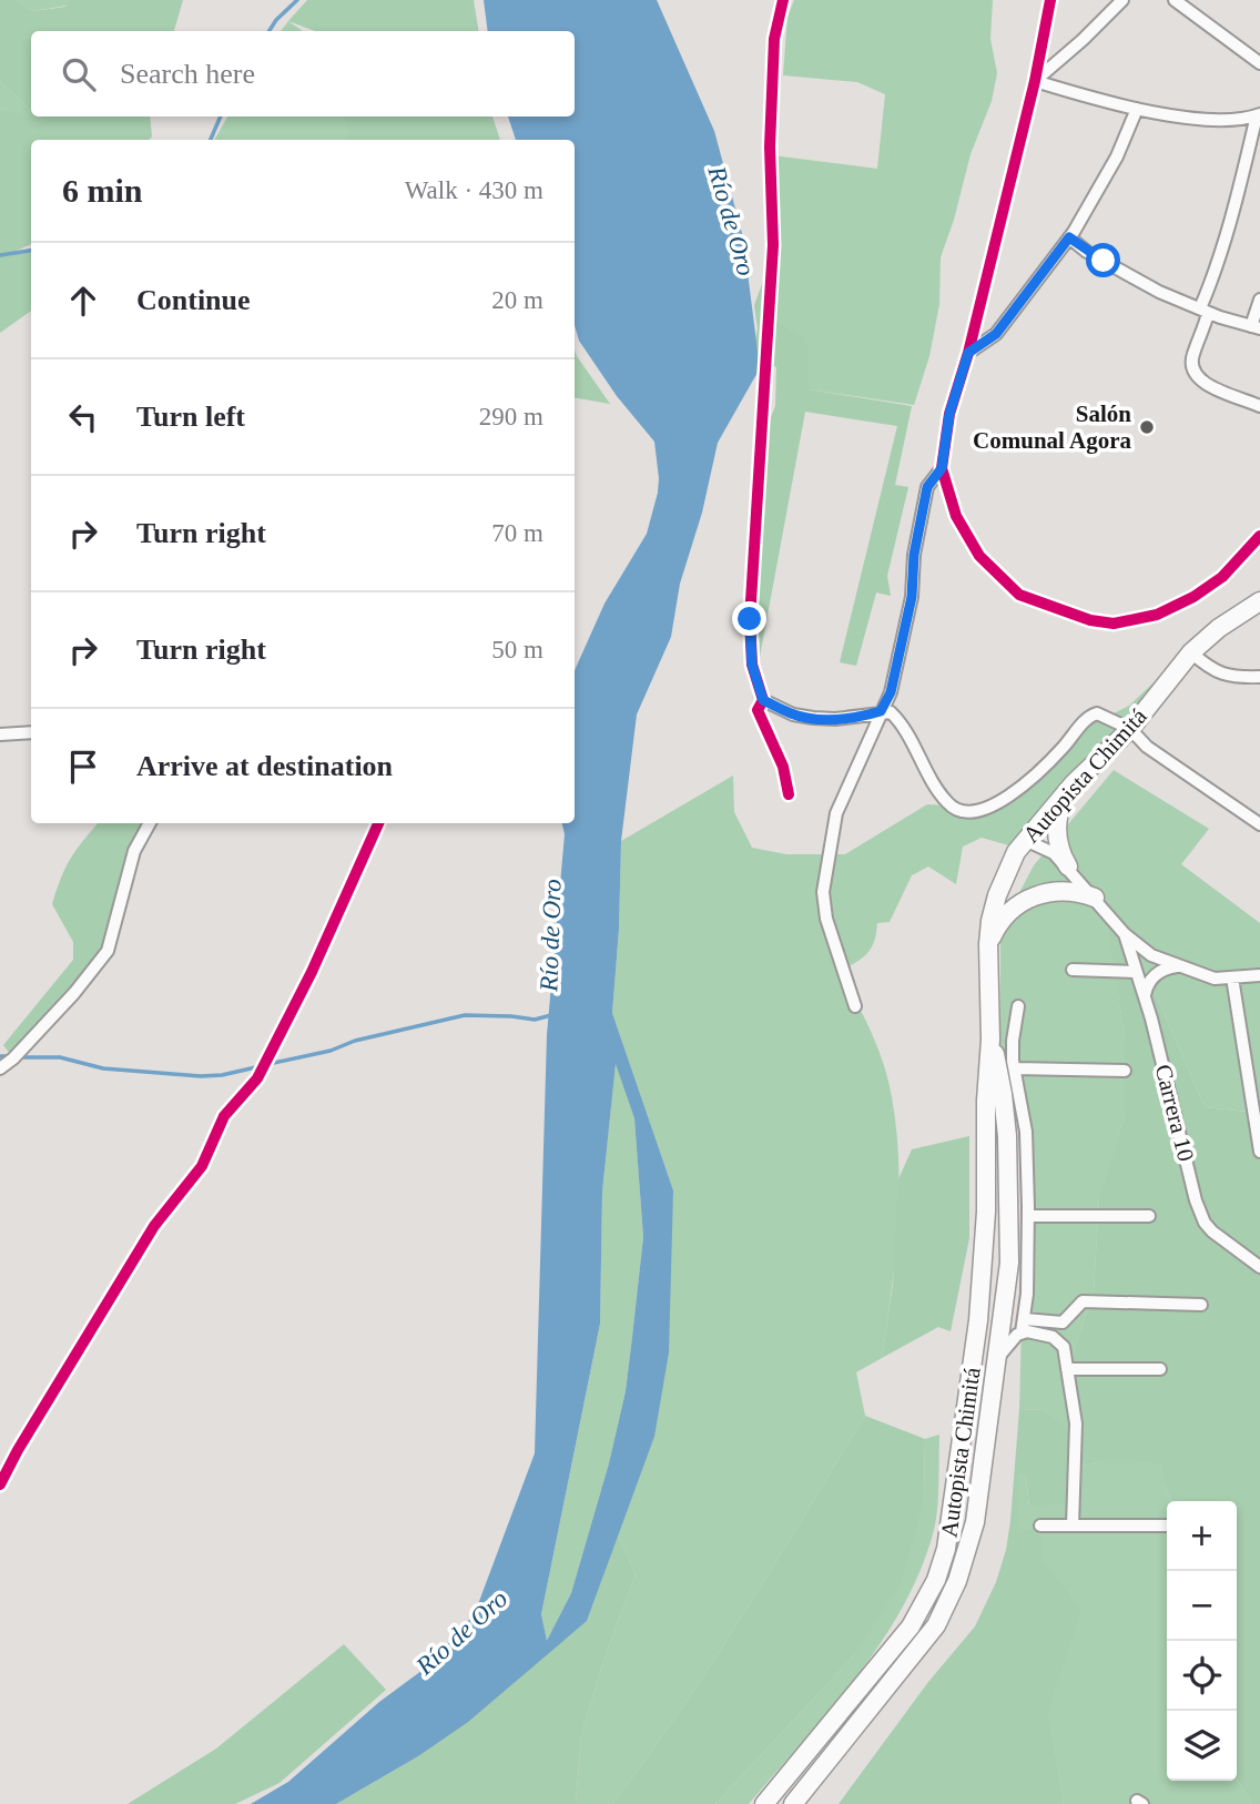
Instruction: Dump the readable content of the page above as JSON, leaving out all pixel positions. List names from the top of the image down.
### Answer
{
  "streets": {
    "highway": ["Autopista Chimitá"],
    "street": ["Carrera 10"]
  },
  "water": ["Río de Oro"],
  "places": ["Salón Comunal Agora"],
  "page": {
    "search": "Search here",
    "heading": ["6 min", "Walk · 430 m"],
    "list": [
      ["Continue", "20 m"],
      ["Turn left", "290 m"],
      ["Turn right", "70 m"],
      ["Turn right", "50 m"],
      "Arrive at destination"
    ],
    "map_buttons": ["+", "−"]
  }
}
